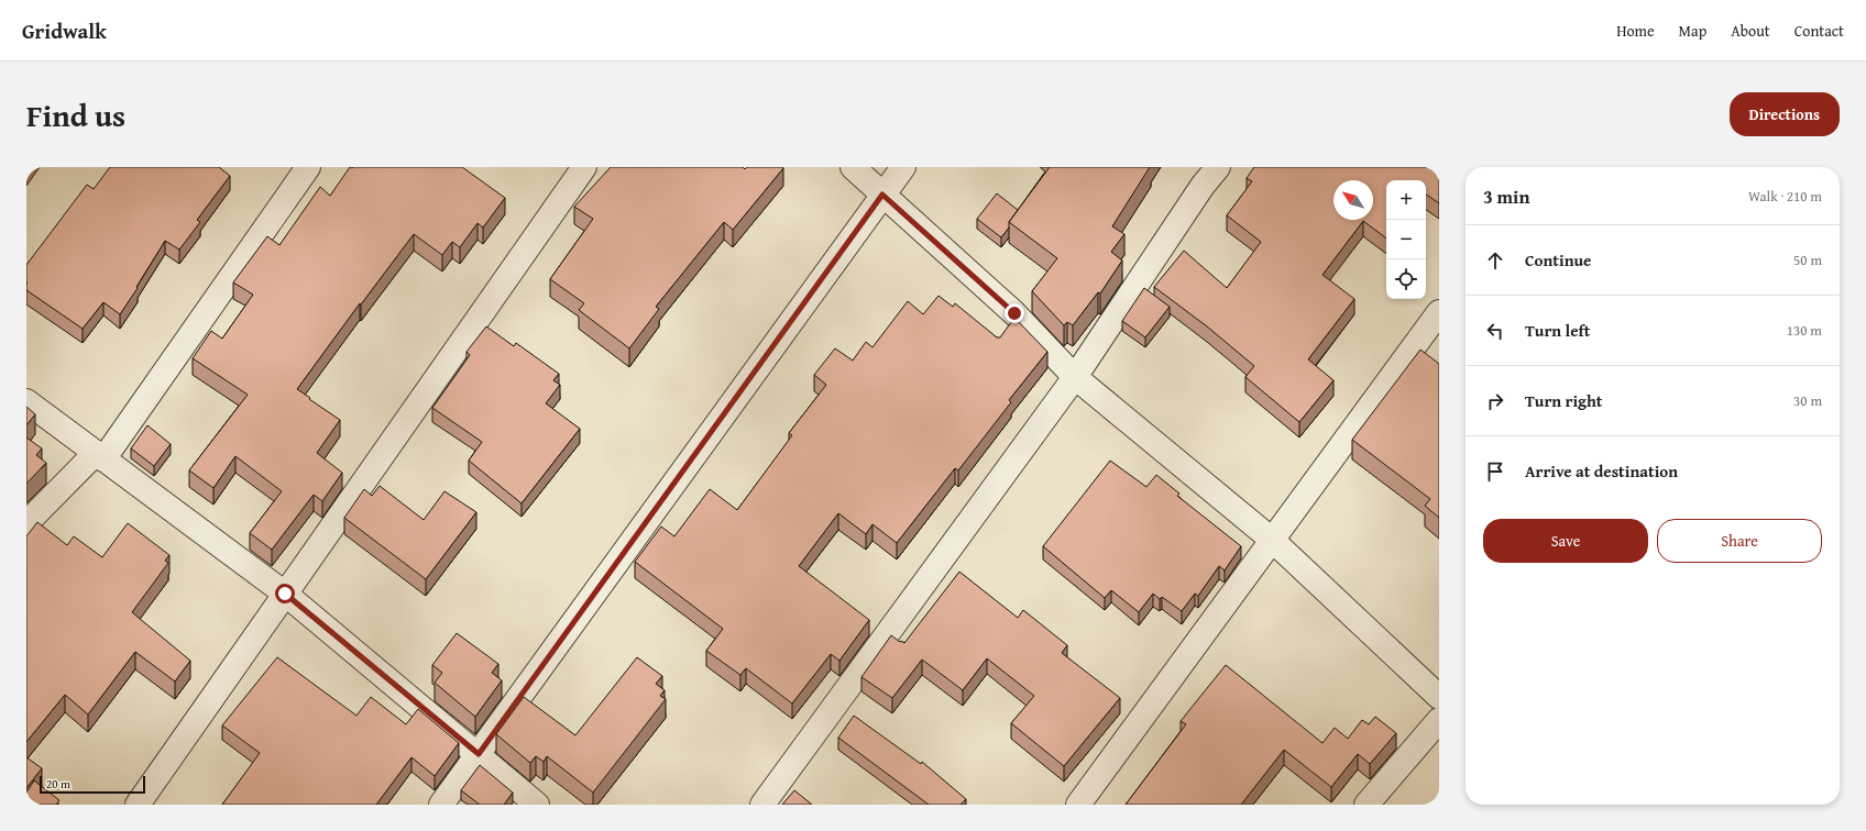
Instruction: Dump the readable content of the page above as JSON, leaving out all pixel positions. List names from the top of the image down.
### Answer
{
  "scale_bar": "20 m",
  "north": "top left",
  "page": {
    "header": "Gridwalk",
    "nav": [
      "Home",
      "Map",
      "About",
      "Contact"
    ],
    "title": "Find us",
    "buttons": [
      "Directions",
      ["Save", "Share"]
    ],
    "heading": ["3 min", "Walk · 210 m"],
    "map_buttons": ["+", "−"],
    "list": [
      ["Continue", "50 m"],
      ["Turn left", "130 m"],
      ["Turn right", "30 m"],
      "Arrive at destination"
    ],
    "scale": "20 m"
  }
}
